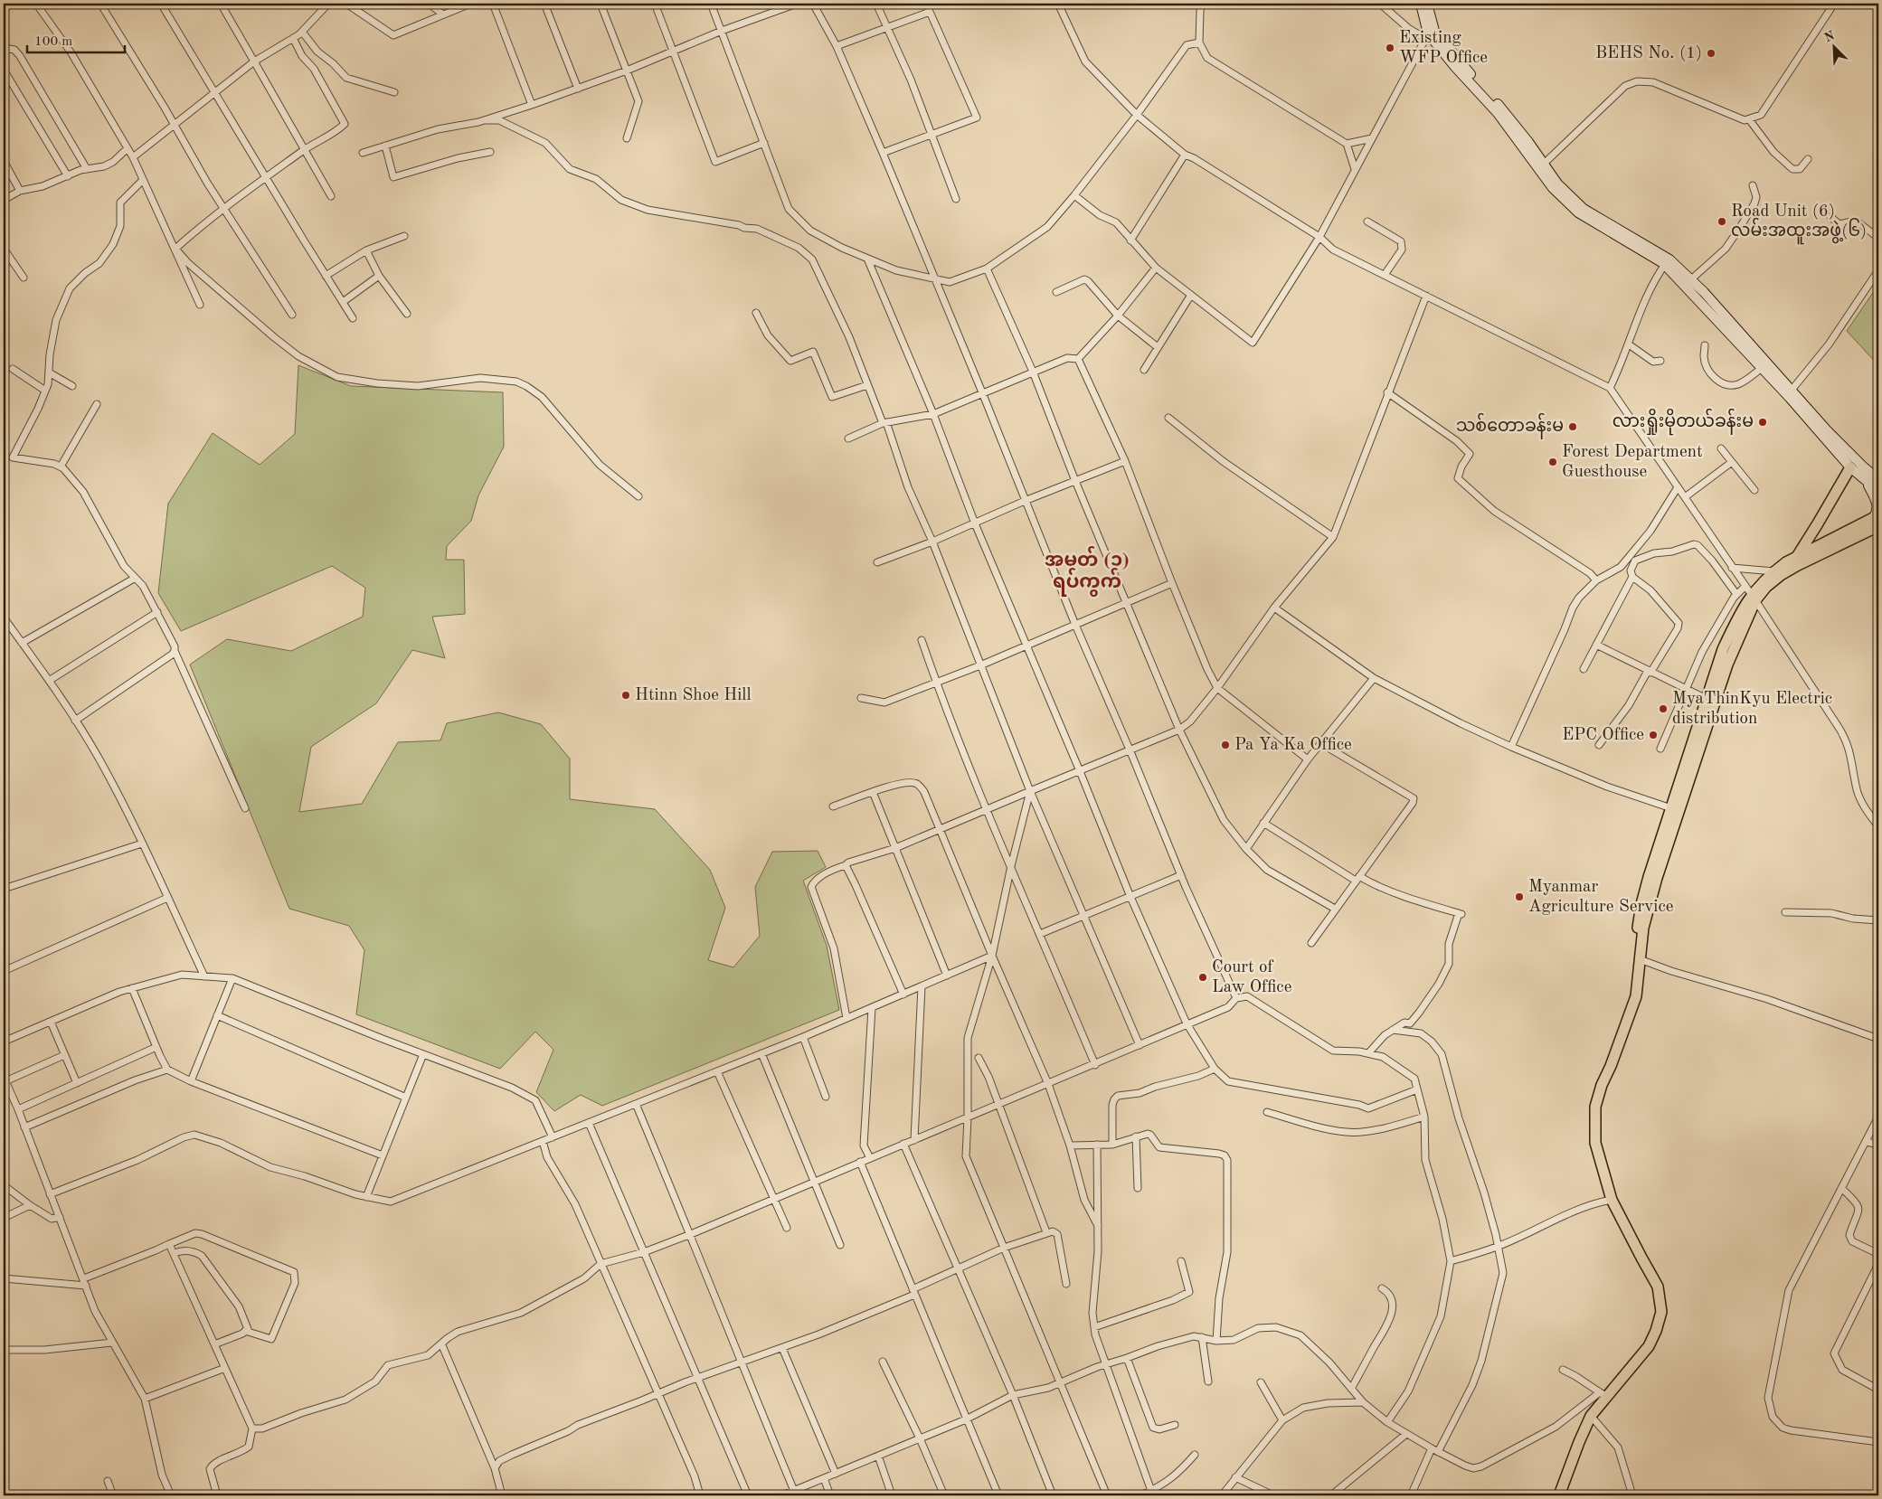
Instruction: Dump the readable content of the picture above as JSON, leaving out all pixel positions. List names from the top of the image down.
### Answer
{
  "districts": ["အမှတ် (၁) ရပ်ကွက်"],
  "places": [
    "Existing WFP Office",
    "BEHS No. (1)",
    "Road Unit (6) လမ်းအထူးအဖွဲ့(၆)",
    "လားရှိုးမိုတယ်ခန်းမ",
    "သစ်တောခန်းမ",
    "Forest Department Guesthouse",
    "Htinn Shoe Hill",
    "MyaThinKyu Electric distribution",
    "EPC Office",
    "Pa Ya Ka Office",
    "Myanmar Agriculture Service",
    "Court of Law Office"
  ],
  "scale_bar": "100 m",
  "north": "top left"
}
